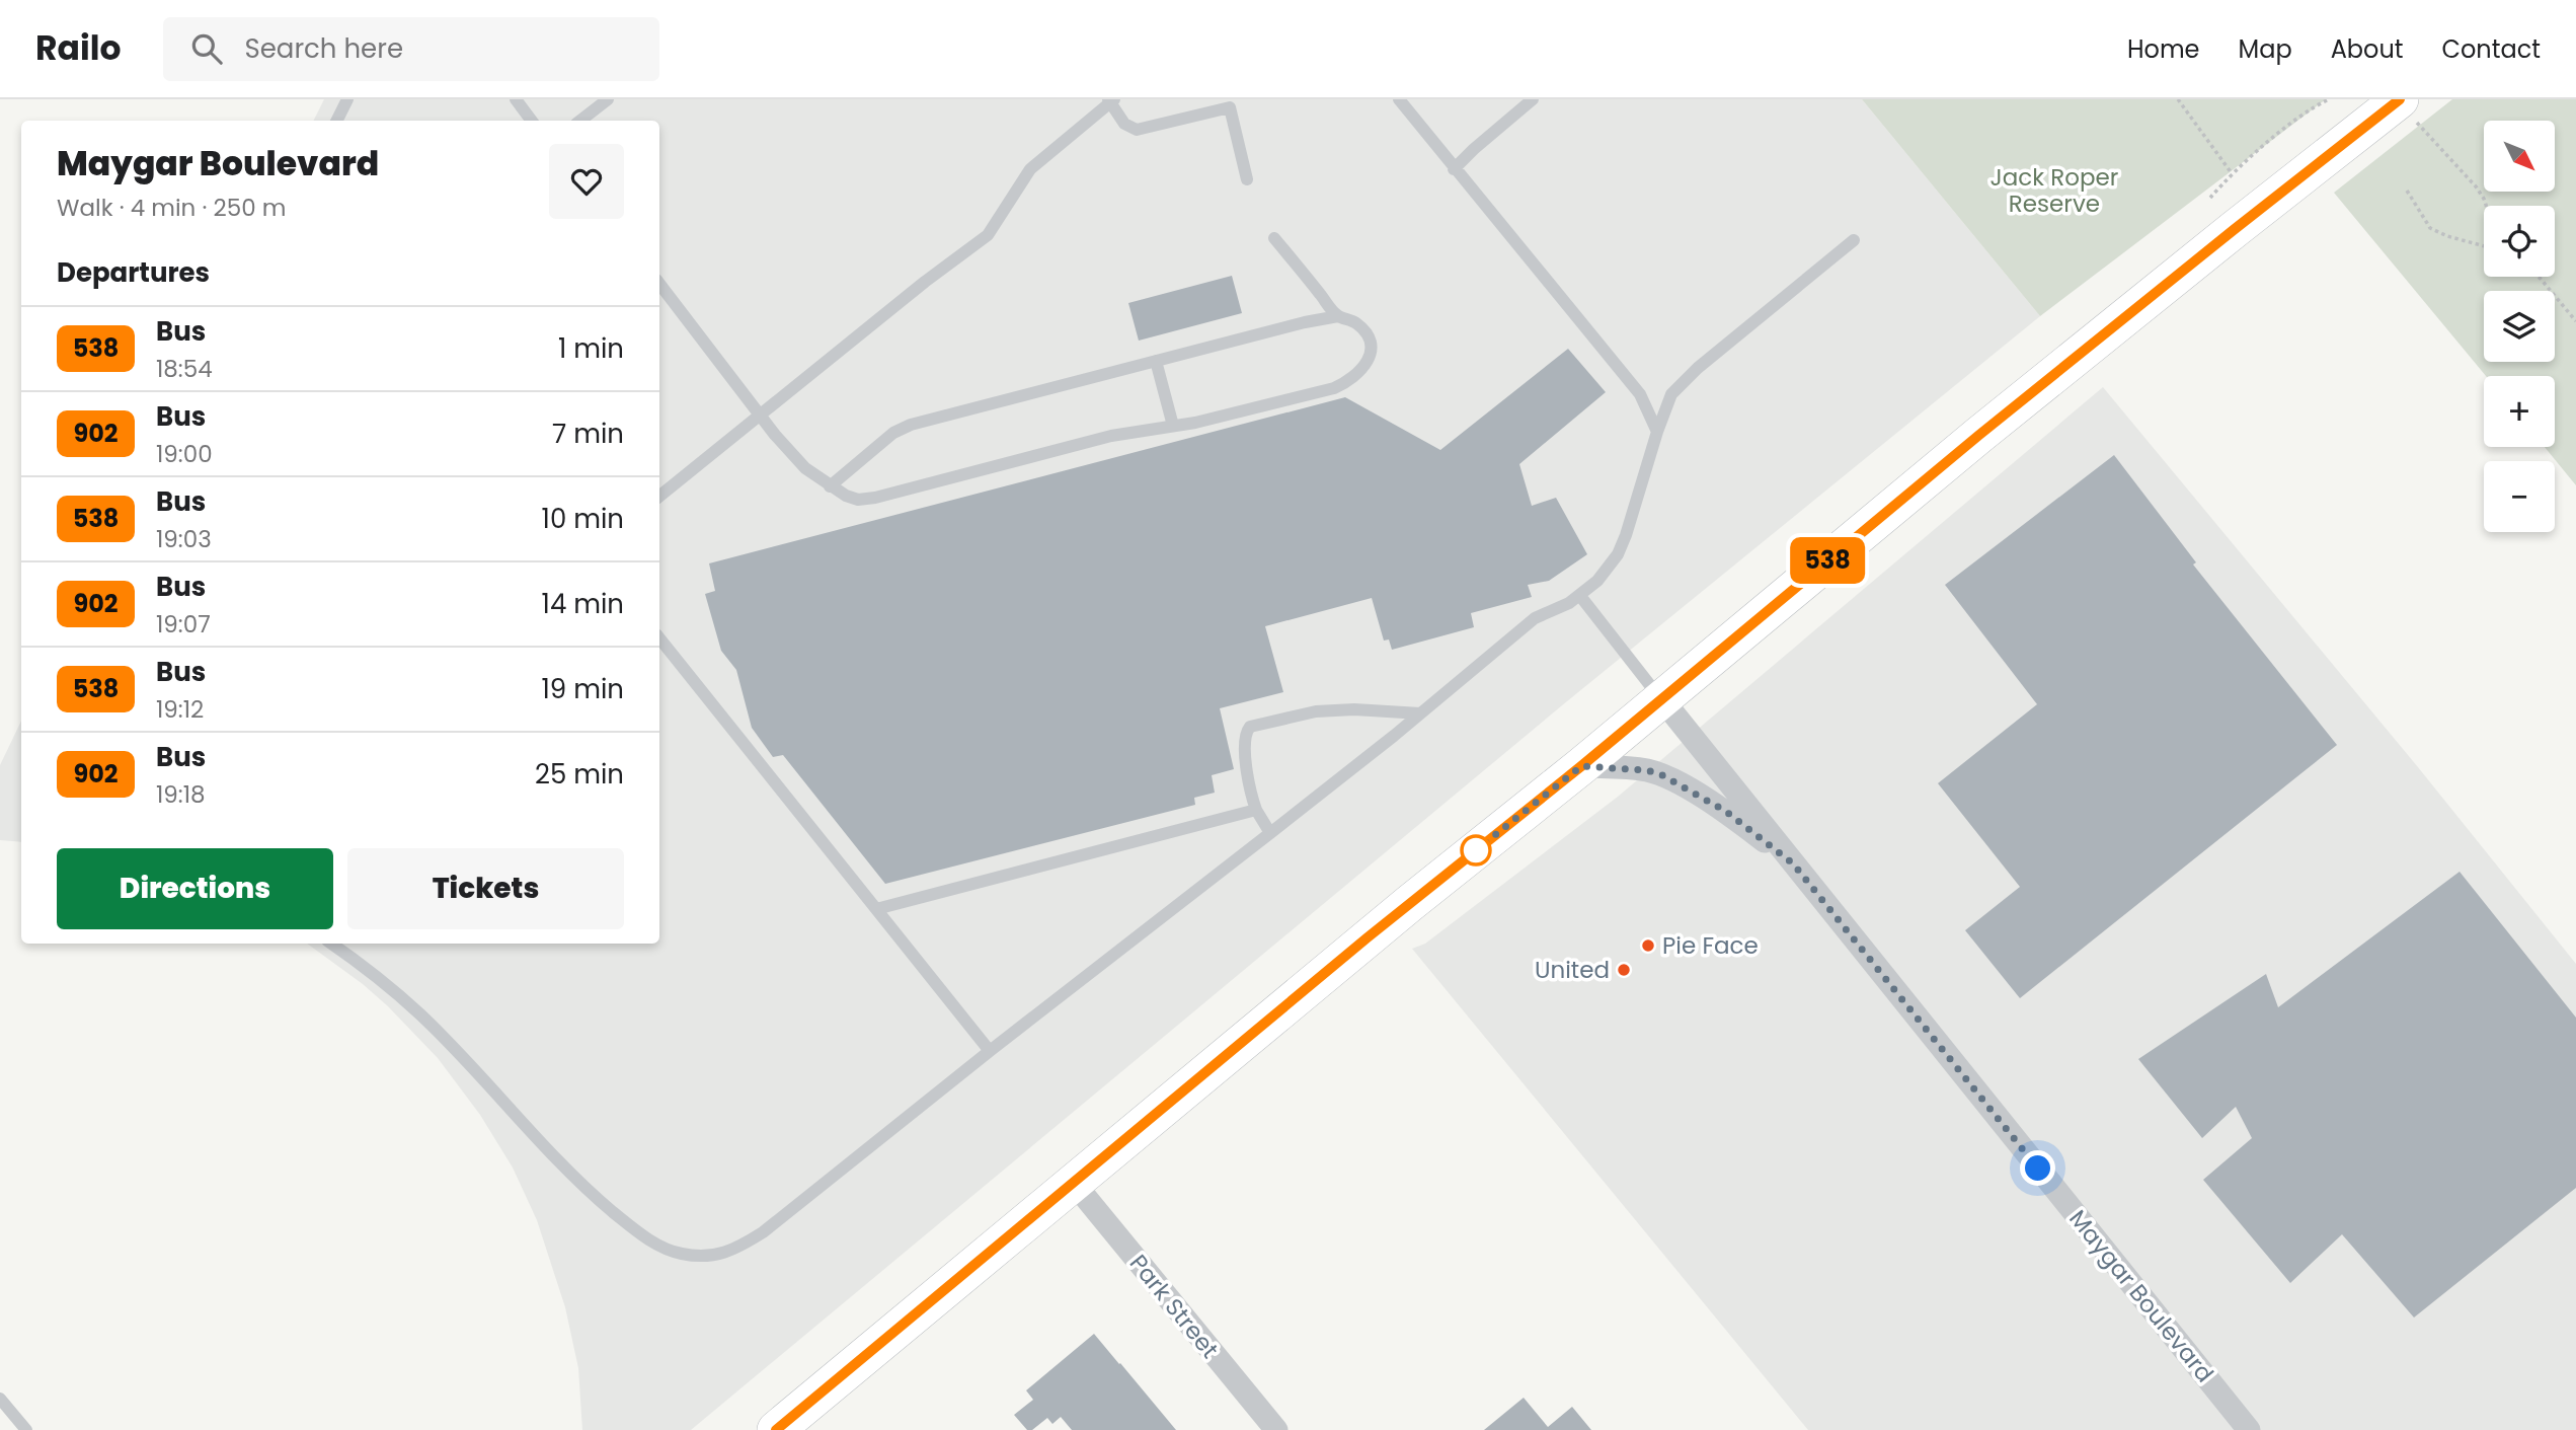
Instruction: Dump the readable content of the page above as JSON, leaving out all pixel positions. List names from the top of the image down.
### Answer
{
  "streets": {
    "street": ["Maygar Boulevard", "Park Street"]
  },
  "parks": ["Jack Roper Reserve"],
  "places": ["Pie Face", "United"],
  "lines": ["bus line 538"],
  "north": "bottom right",
  "page": {
    "header": "Railo",
    "search": "Search here",
    "nav": [
      "Home",
      "Map",
      "About",
      "Contact"
    ],
    "on_map": "538",
    "map_buttons": ["+", "−"],
    "heading": [
      ["Maygar Boulevard", "Walk · 4 min · 250 m"],
      "Departures"
    ],
    "list": [
      {
        "mark": "538",
        "name": "Bus",
        "note": "18:54",
        "value": "1 min"
      },
      {
        "mark": "902",
        "name": "Bus",
        "note": "19:00",
        "value": "7 min"
      },
      {
        "mark": "538",
        "name": "Bus",
        "note": "19:03",
        "value": "10 min"
      },
      {
        "mark": "902",
        "name": "Bus",
        "note": "19:07",
        "value": "14 min"
      },
      {
        "mark": "538",
        "name": "Bus",
        "note": "19:12",
        "value": "19 min"
      },
      {
        "mark": "902",
        "name": "Bus",
        "note": "19:18",
        "value": "25 min"
      }
    ],
    "buttons": ["Directions", "Tickets"]
  }
}
